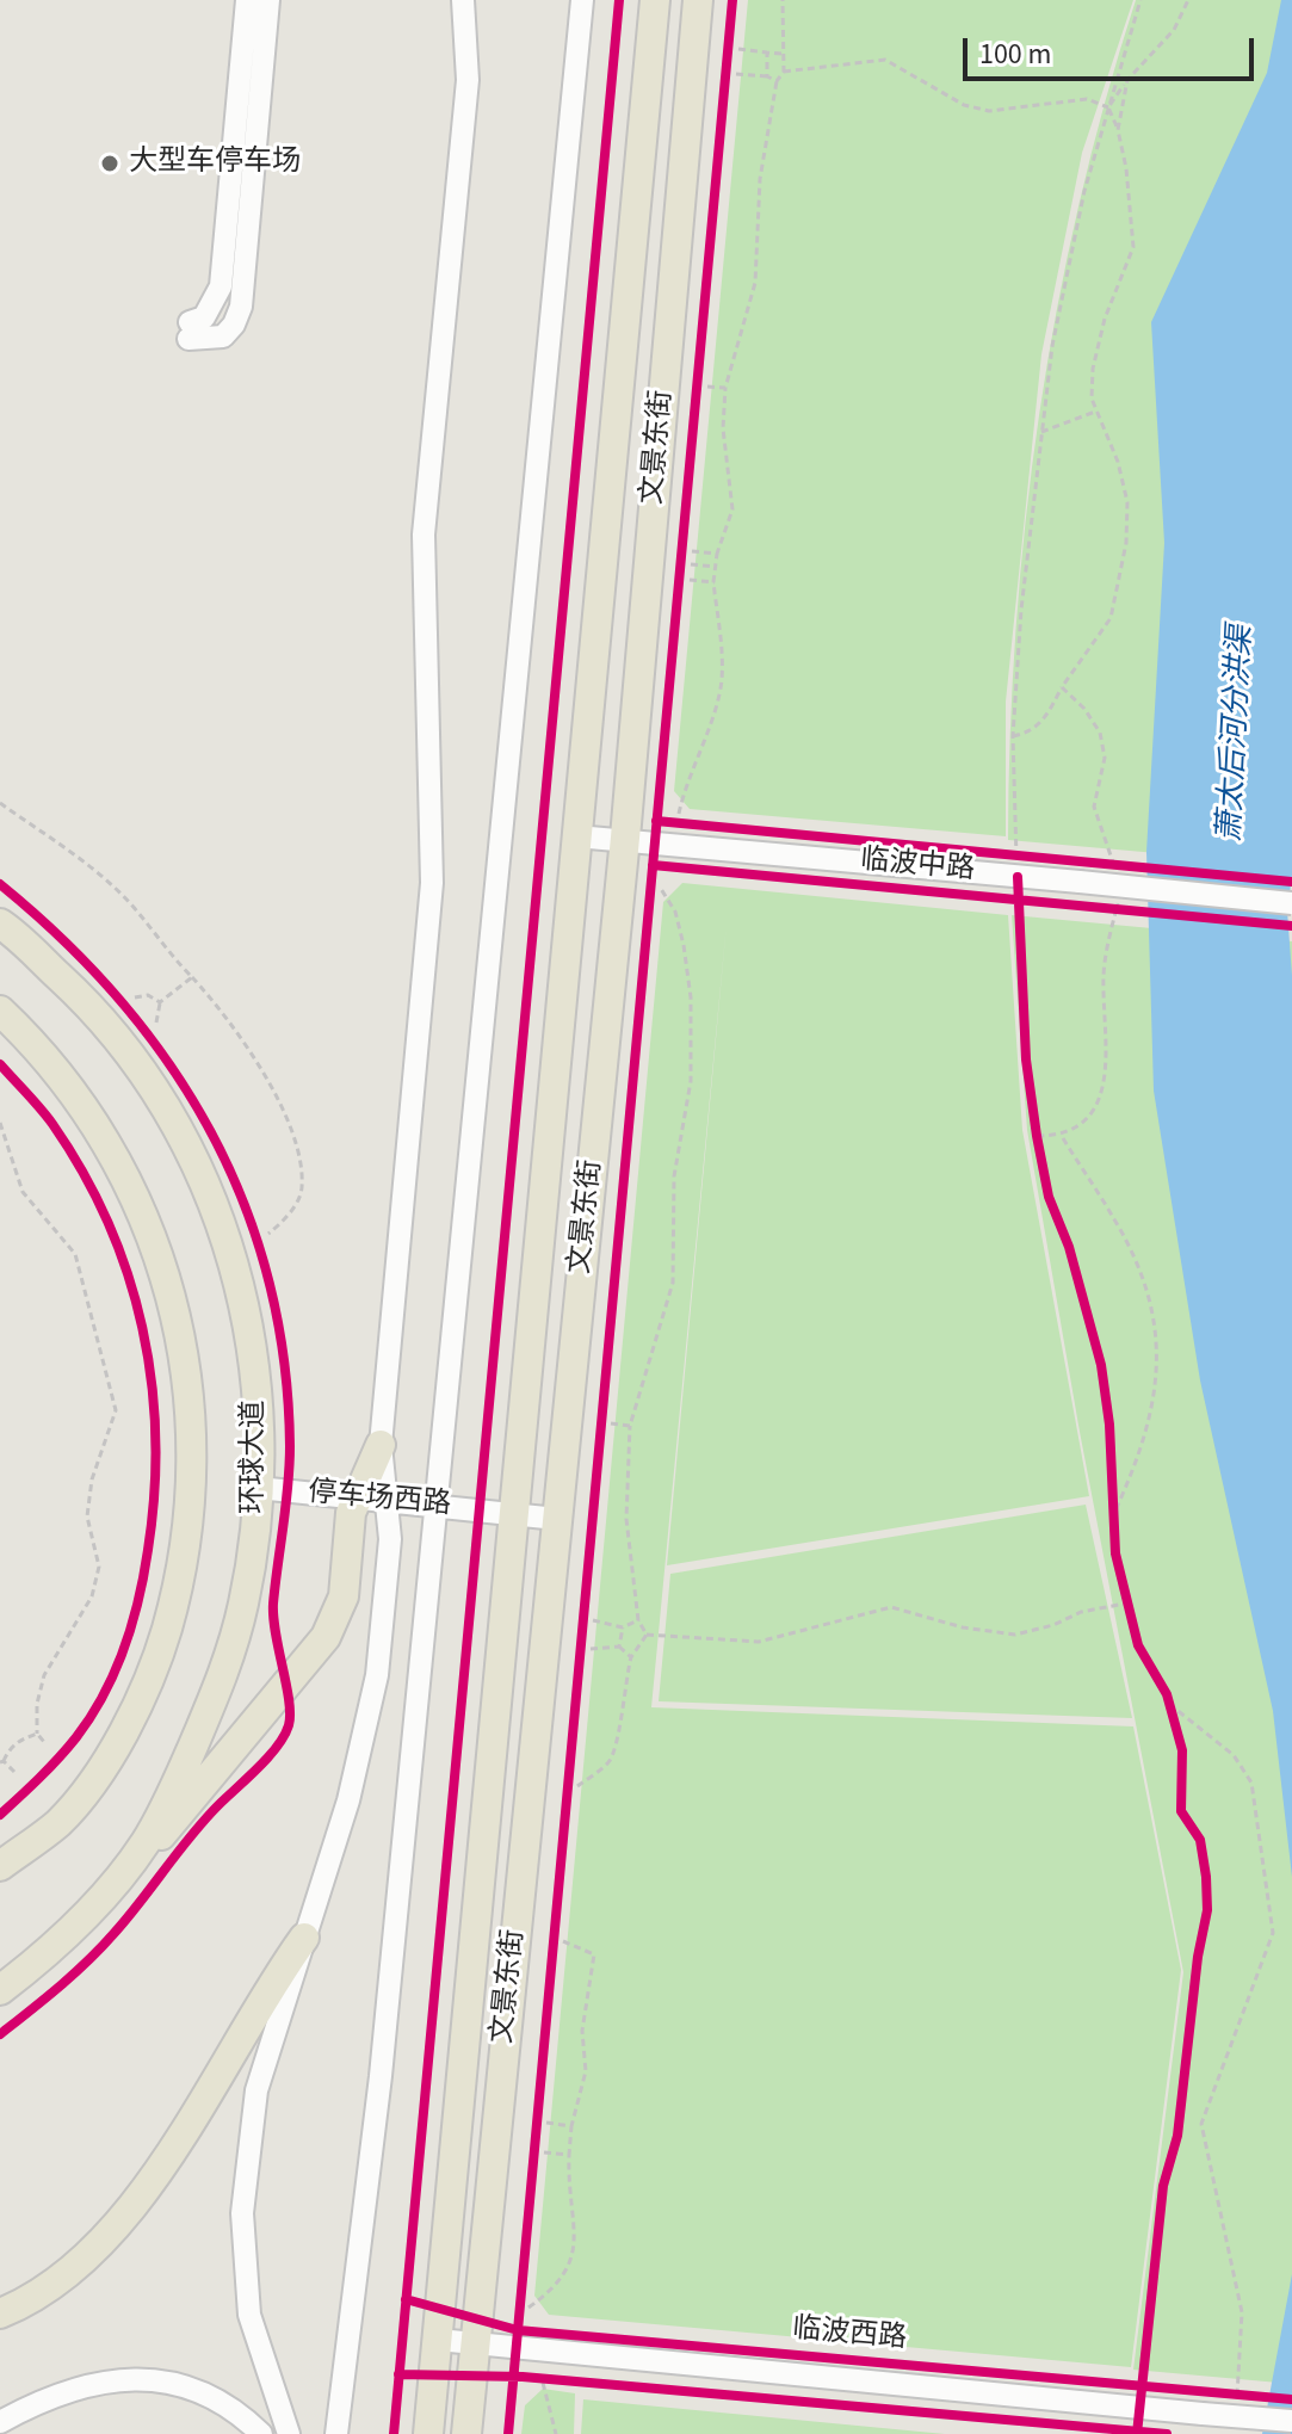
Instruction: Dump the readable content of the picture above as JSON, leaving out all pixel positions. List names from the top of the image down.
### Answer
{
  "streets": {
    "main road": ["文景东街", "环球大道"],
    "street": ["临波中路", "停车场西路", "临波西路"]
  },
  "crossings": [
    ["文景东街", "临波中路"],
    ["文景东街", "停车场西路"],
    ["文景东街", "临波西路"],
    ["环球大道", "停车场西路"]
  ],
  "water": ["萧太后河分洪渠"],
  "places": ["大型车停车场"],
  "scale_bar": "100 m"
}
